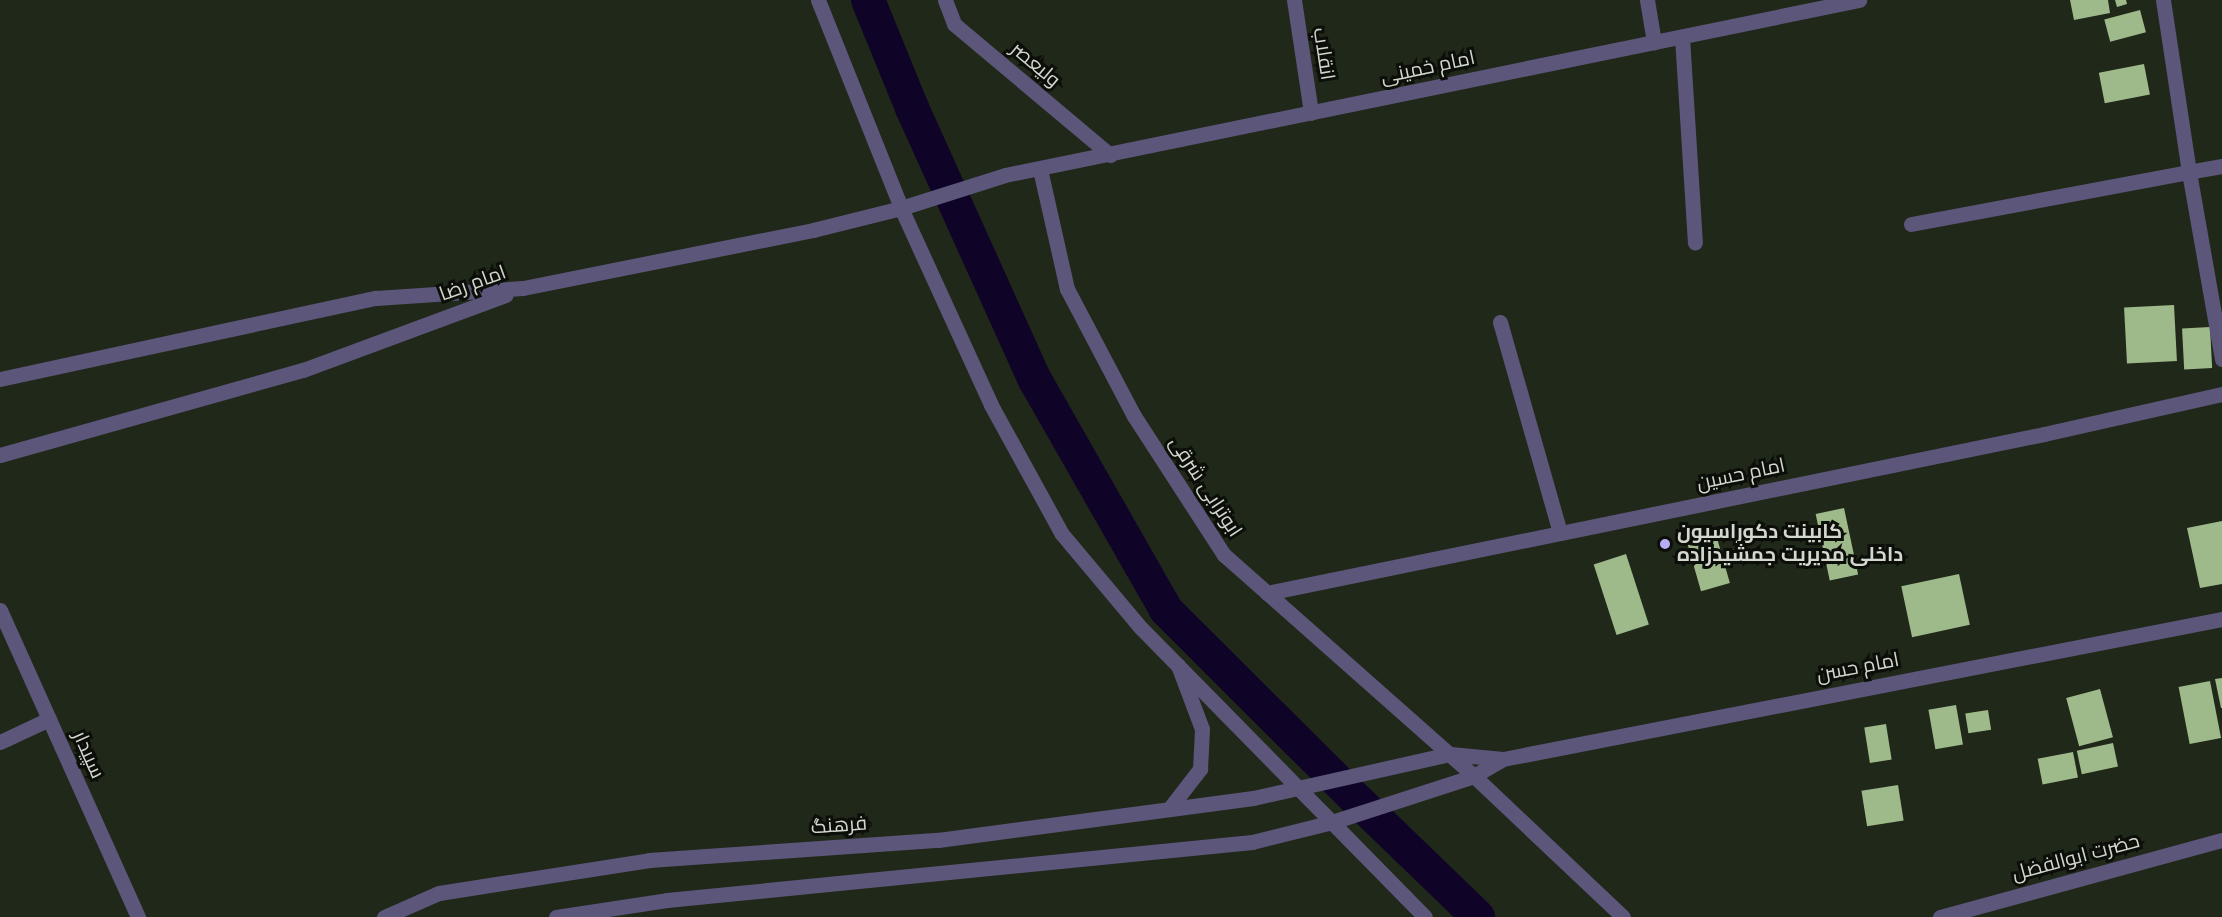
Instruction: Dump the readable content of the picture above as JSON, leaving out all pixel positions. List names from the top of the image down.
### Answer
{
  "streets": {
    "street": [
      "انقلاب",
      "ولیعصر",
      "امام خمینی",
      "امام رضا",
      "امام حسین",
      "ابوترابی شرقی",
      "امام حسن",
      "سپیدار",
      "فرهنگ",
      "حضرت ابوالفضل"
    ]
  },
  "crossings": [
    ["انقلاب", "امام خمینی"],
    ["ولیعصر", "امام خمینی"],
    ["امام خمینی", "امام رضا"],
    ["امام خمینی", "ابوترابی شرقی"],
    ["امام حسین", "ابوترابی شرقی"],
    ["ابوترابی شرقی", "امام حسن"],
    ["امام حسن", "فرهنگ"]
  ],
  "places": ["کابینت دکوراسیون داخلی مدیریت جمشیدزاده"]
}
